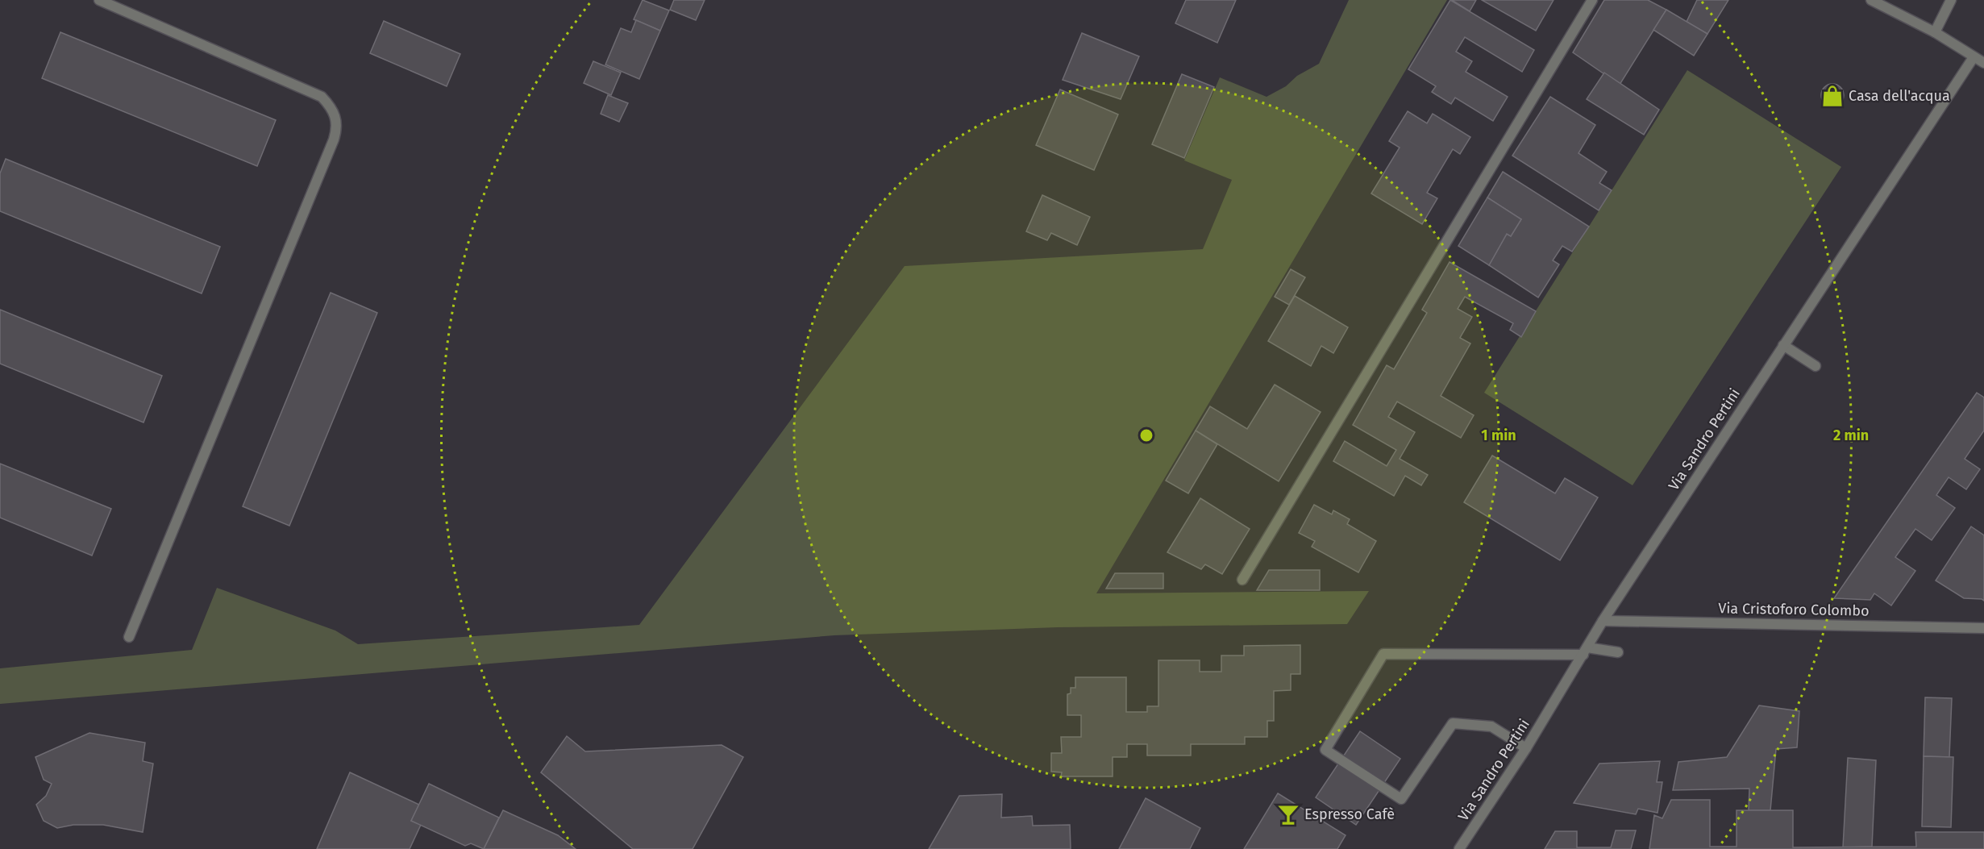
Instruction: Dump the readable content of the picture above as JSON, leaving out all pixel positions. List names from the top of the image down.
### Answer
{
  "streets": {
    "street": ["Via Sandro Pertini", "Via Cristoforo Colombo"]
  },
  "crossings": [
    ["Via Sandro Pertini", "Via Cristoforo Colombo"]
  ],
  "places": {
    "shop": ["Casa dell'acqua"],
    "bar": ["Espresso Cafè"]
  },
  "rings": ["1 min", "2 min"]
}
